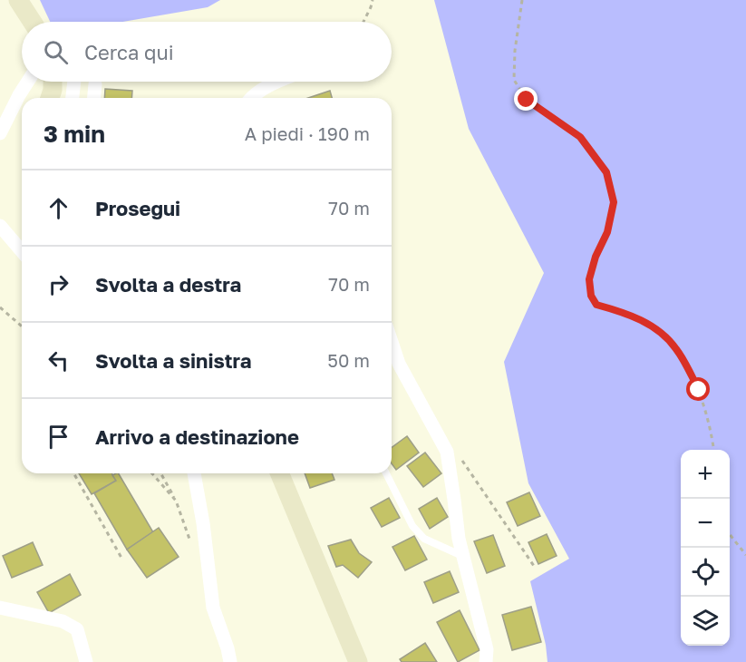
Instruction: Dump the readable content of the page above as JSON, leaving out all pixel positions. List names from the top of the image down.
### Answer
{
  "page": {
    "search": "Cerca qui",
    "heading": ["3 min", "A piedi · 190 m"],
    "list": [
      ["Prosegui", "70 m"],
      ["Svolta a destra", "70 m"],
      ["Svolta a sinistra", "50 m"],
      "Arrivo a destinazione"
    ],
    "map_buttons": ["+", "−"]
  }
}
